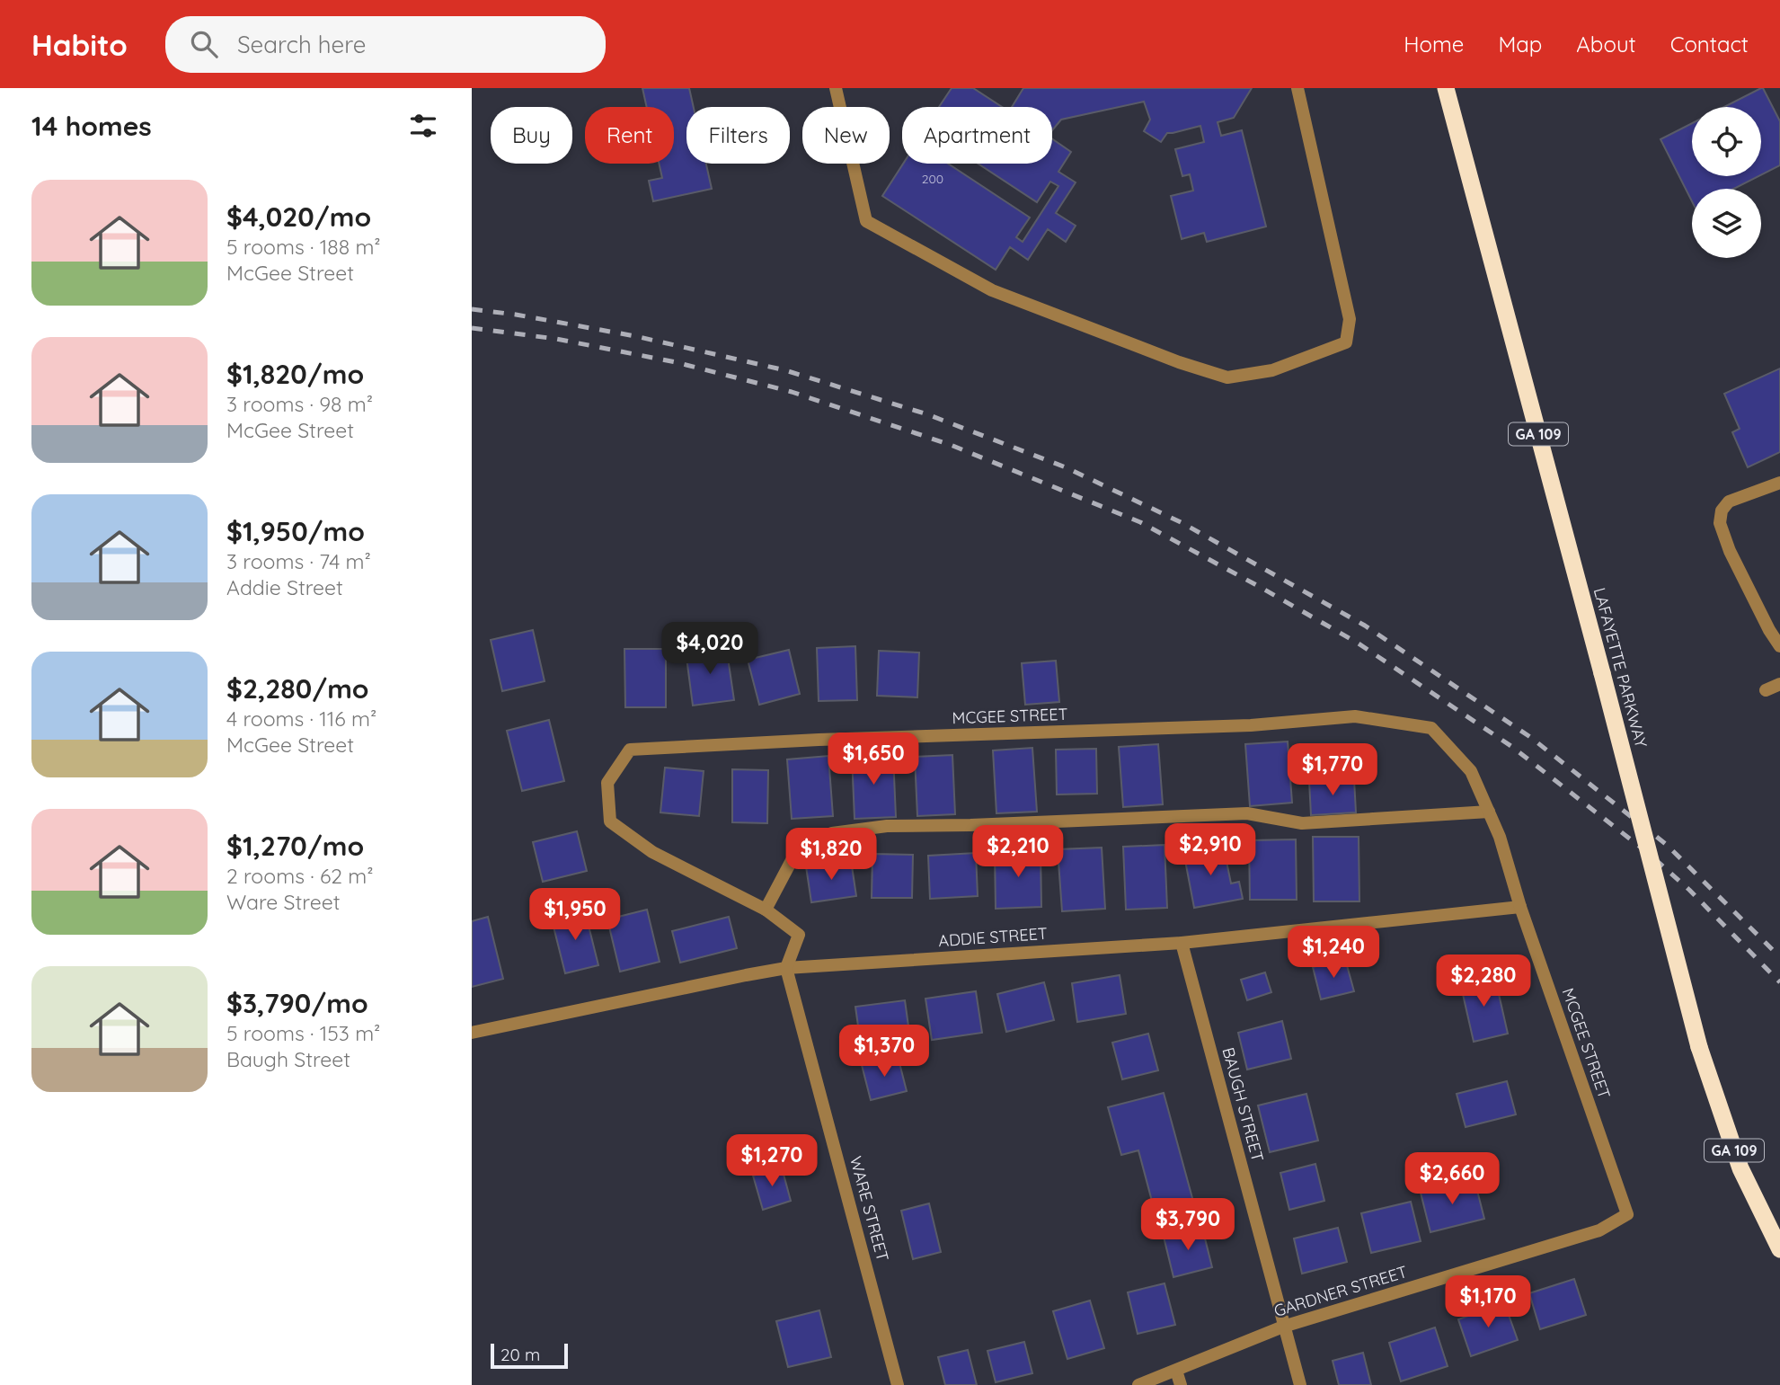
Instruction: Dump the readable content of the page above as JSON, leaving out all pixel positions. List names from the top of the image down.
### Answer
{
  "streets": {
    "highway": ["GA 109", "LAFAYETTE PARKWAY"],
    "street": [
      "MCGEE STREET",
      "ADDIE STREET",
      "BAUGH STREET",
      "WARE STREET",
      "GARDNER STREET"
    ]
  },
  "crossings": [
    ["MCGEE STREET", "ADDIE STREET"],
    ["MCGEE STREET", "WARE STREET"],
    ["MCGEE STREET", "GARDNER STREET"],
    ["ADDIE STREET", "BAUGH STREET"],
    ["ADDIE STREET", "WARE STREET"],
    ["BAUGH STREET", "GARDNER STREET"]
  ],
  "house_numbers": ["200"],
  "scale_bar": "20 m",
  "page": {
    "header": "Habito",
    "search": "Search here",
    "nav": [
      "Home",
      "Map",
      "About",
      "Contact"
    ],
    "heading": "14 homes",
    "chip": [
      "Buy",
      "Rent",
      "Filters",
      "New",
      "Apartment"
    ],
    "list": [
      {
        "name": "$4,020/mo",
        "note": "5 rooms · 188 m² · McGee Street"
      },
      {
        "name": "$1,820/mo",
        "note": "3 rooms · 98 m² · McGee Street"
      },
      {
        "name": "$1,950/mo",
        "note": "3 rooms · 74 m² · Addie Street"
      },
      {
        "name": "$2,280/mo",
        "note": "4 rooms · 116 m² · McGee Street"
      },
      {
        "name": "$1,270/mo",
        "note": "2 rooms · 62 m² · Ware Street"
      },
      {
        "name": "$3,790/mo",
        "note": "5 rooms · 153 m² · Baugh Street"
      }
    ],
    "price": [
      "$4,020",
      "$1,650",
      "$1,770",
      "$2,910",
      "$2,210",
      "$1,820",
      "$1,950",
      "$1,240",
      "$2,280",
      "$1,370",
      "$1,270",
      "$2,660",
      "$3,790",
      "$1,170"
    ],
    "scale": "20 m"
  }
}
